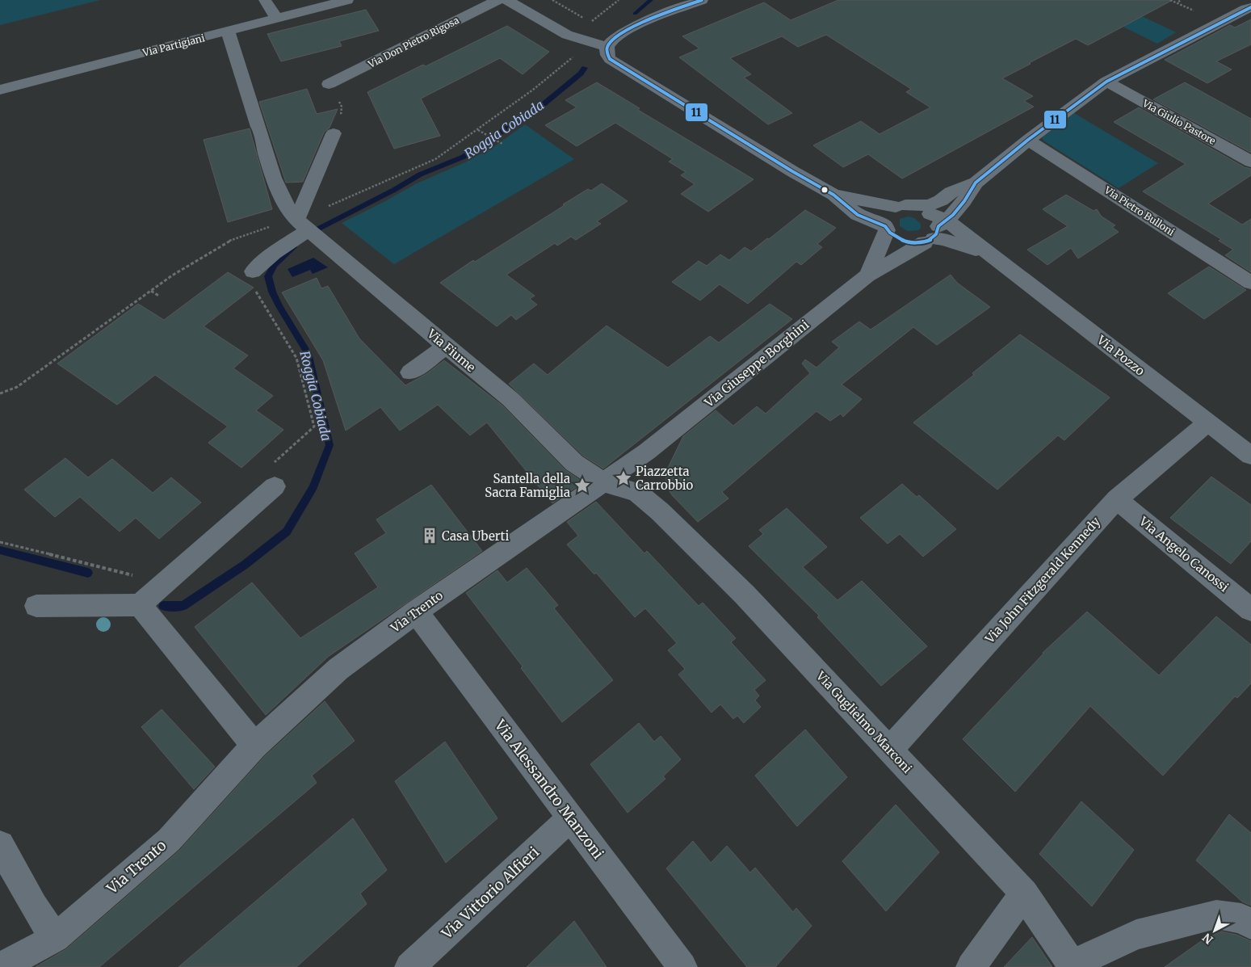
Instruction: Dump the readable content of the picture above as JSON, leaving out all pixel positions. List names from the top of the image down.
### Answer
{
  "streets": {
    "street": [
      "Via Don Pietro Rigosa",
      "Via Partigiani",
      "Via Giulio Pastore",
      "Via Pietro Bulloni",
      "Via Fiume",
      "Via Pozzo",
      "Via Giuseppe Borghini",
      "Via Angelo Canossi",
      "Via John Fitzgerald Kennedy",
      "Via Trento",
      "Via Guglielmo Marconi",
      "Via Alessandro Manzoni",
      "Via Vittorio Alfieri"
    ]
  },
  "crossings": [
    ["Via Giulio Pastore", "Via Giuseppe Borghini"],
    ["Via Pietro Bulloni", "Via Giuseppe Borghini"],
    ["Via Fiume", "Via Giuseppe Borghini"],
    ["Via Fiume", "Via Trento"],
    ["Via Fiume", "Via Guglielmo Marconi"],
    ["Via Pozzo", "Via Giuseppe Borghini"],
    ["Via Pozzo", "Via John Fitzgerald Kennedy"],
    ["Via Giuseppe Borghini", "Via Trento"],
    ["Via Giuseppe Borghini", "Via Guglielmo Marconi"],
    ["Via Angelo Canossi", "Via John Fitzgerald Kennedy"],
    ["Via John Fitzgerald Kennedy", "Via Guglielmo Marconi"],
    ["Via Trento", "Via Guglielmo Marconi"],
    ["Via Trento", "Via Alessandro Manzoni"],
    ["Via Alessandro Manzoni", "Via Vittorio Alfieri"]
  ],
  "water": ["Roggia Cobiada"],
  "places": {
    "place": ["Piazzetta Carrobbio", "Santella della Sacra Famiglia"],
    "building": ["Casa Uberti"]
  },
  "lines": ["transit line 11"],
  "north": "bottom left"
}
